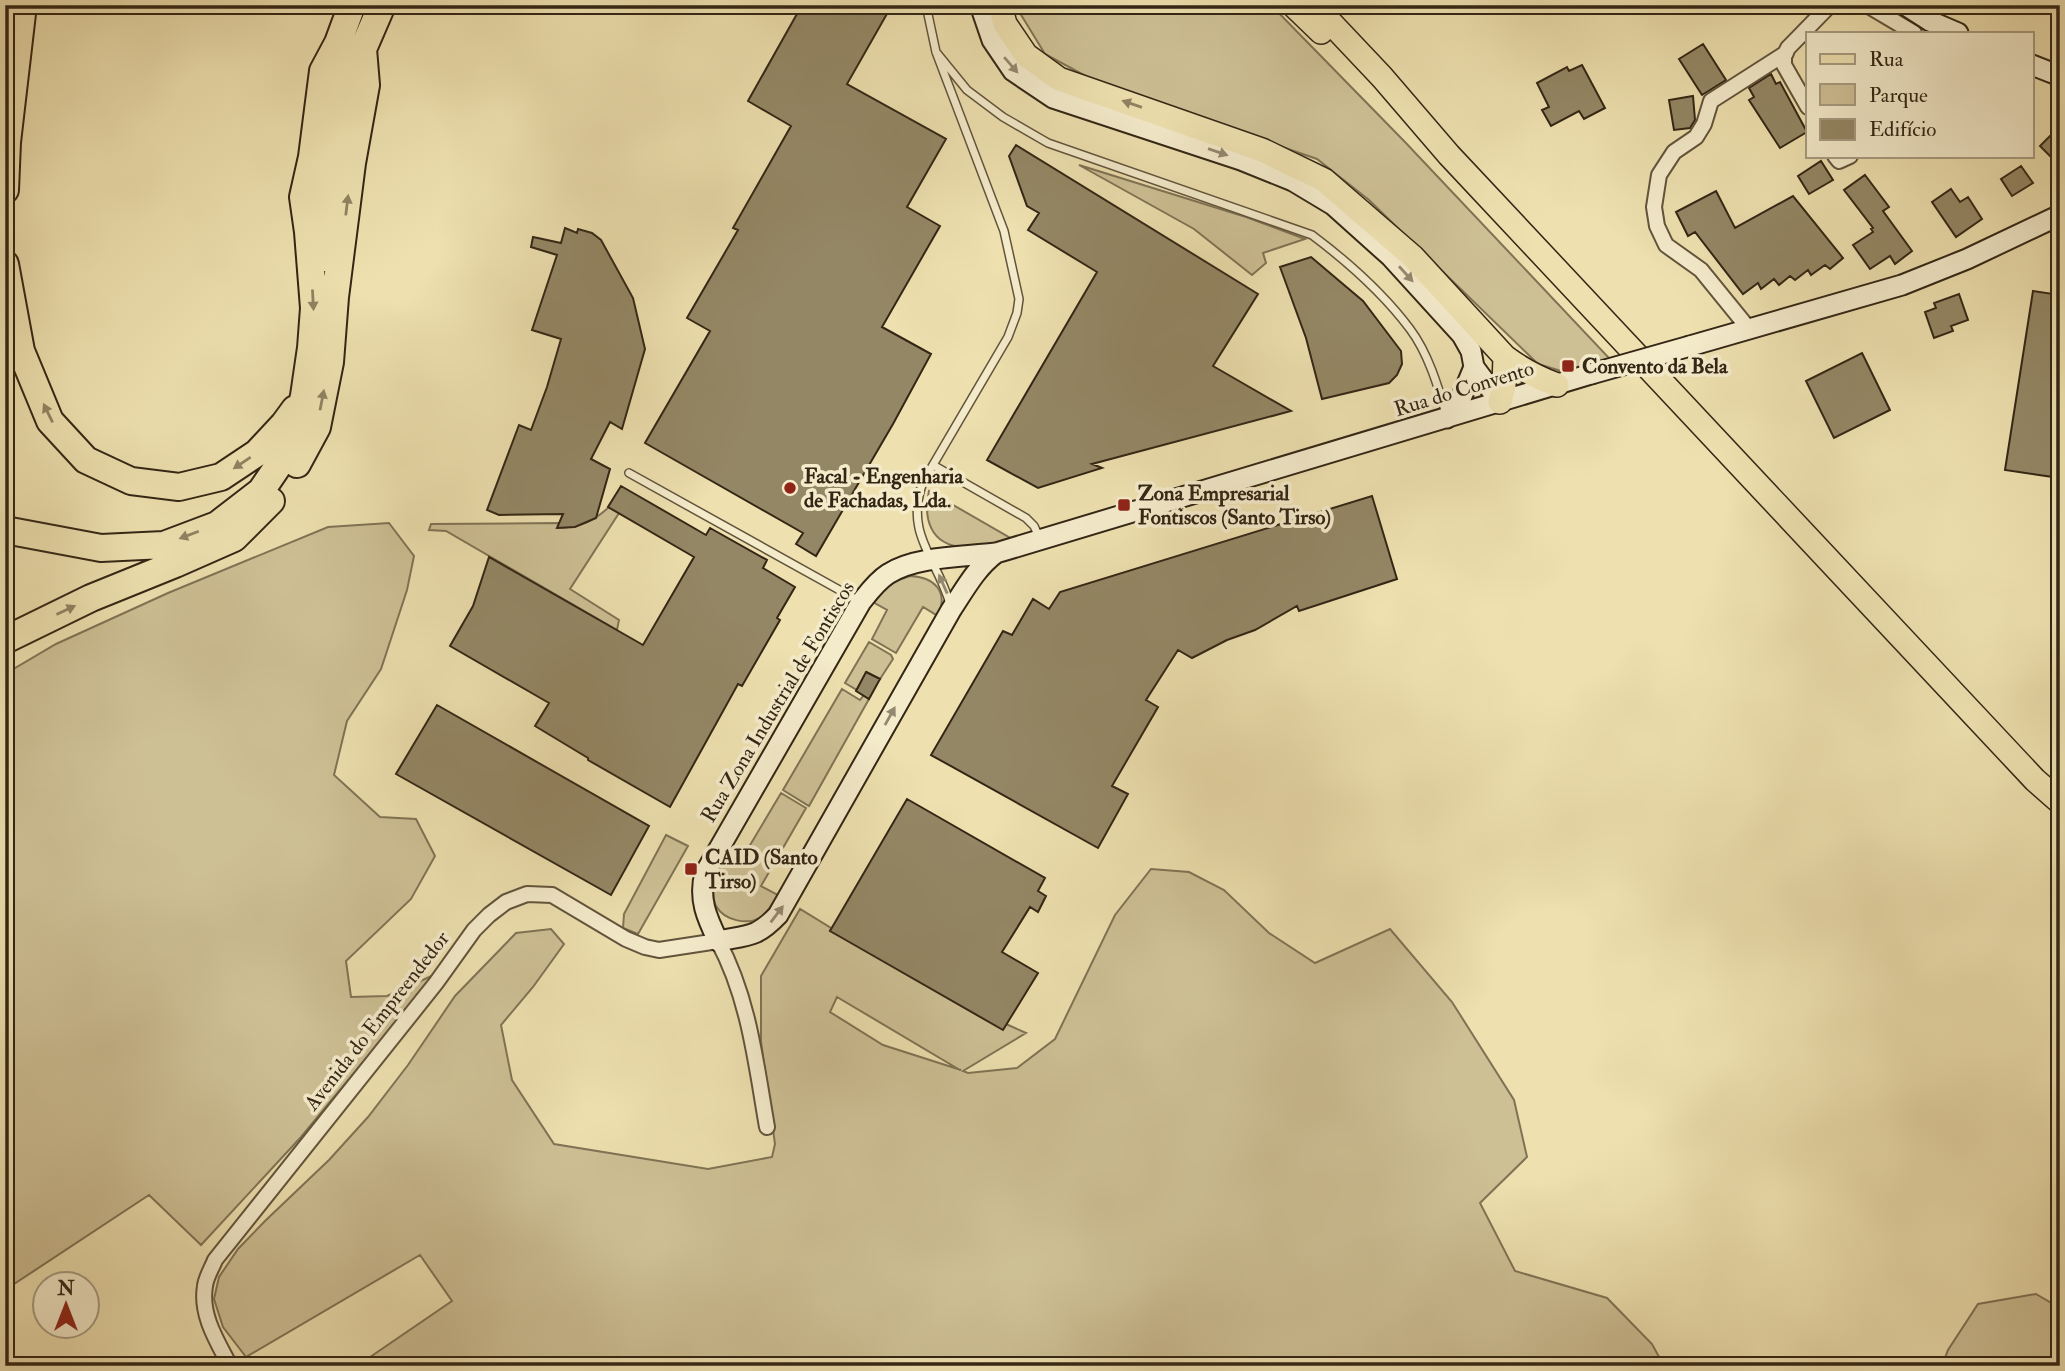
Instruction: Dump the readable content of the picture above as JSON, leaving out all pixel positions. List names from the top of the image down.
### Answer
{
  "streets": {
    "street": ["Rua do Convento", "Rua Zona Industrial de Fontiscos", "Avenida do Empreendedor"]
  },
  "crossings": [
    ["Rua do Convento", "Rua Zona Industrial de Fontiscos"],
    ["Rua Zona Industrial de Fontiscos", "Avenida do Empreendedor"]
  ],
  "places": {
    "transit": ["Convento da Bela", "Zona Empresarial Fontiscos (Santo Tirso)", "CAID (Santo Tirso)"],
    "other": ["Facal - Engenharia de Fachadas, Lda."]
  },
  "legend": ["Rua", "Parque", "Edifício"],
  "north": "top"
}
